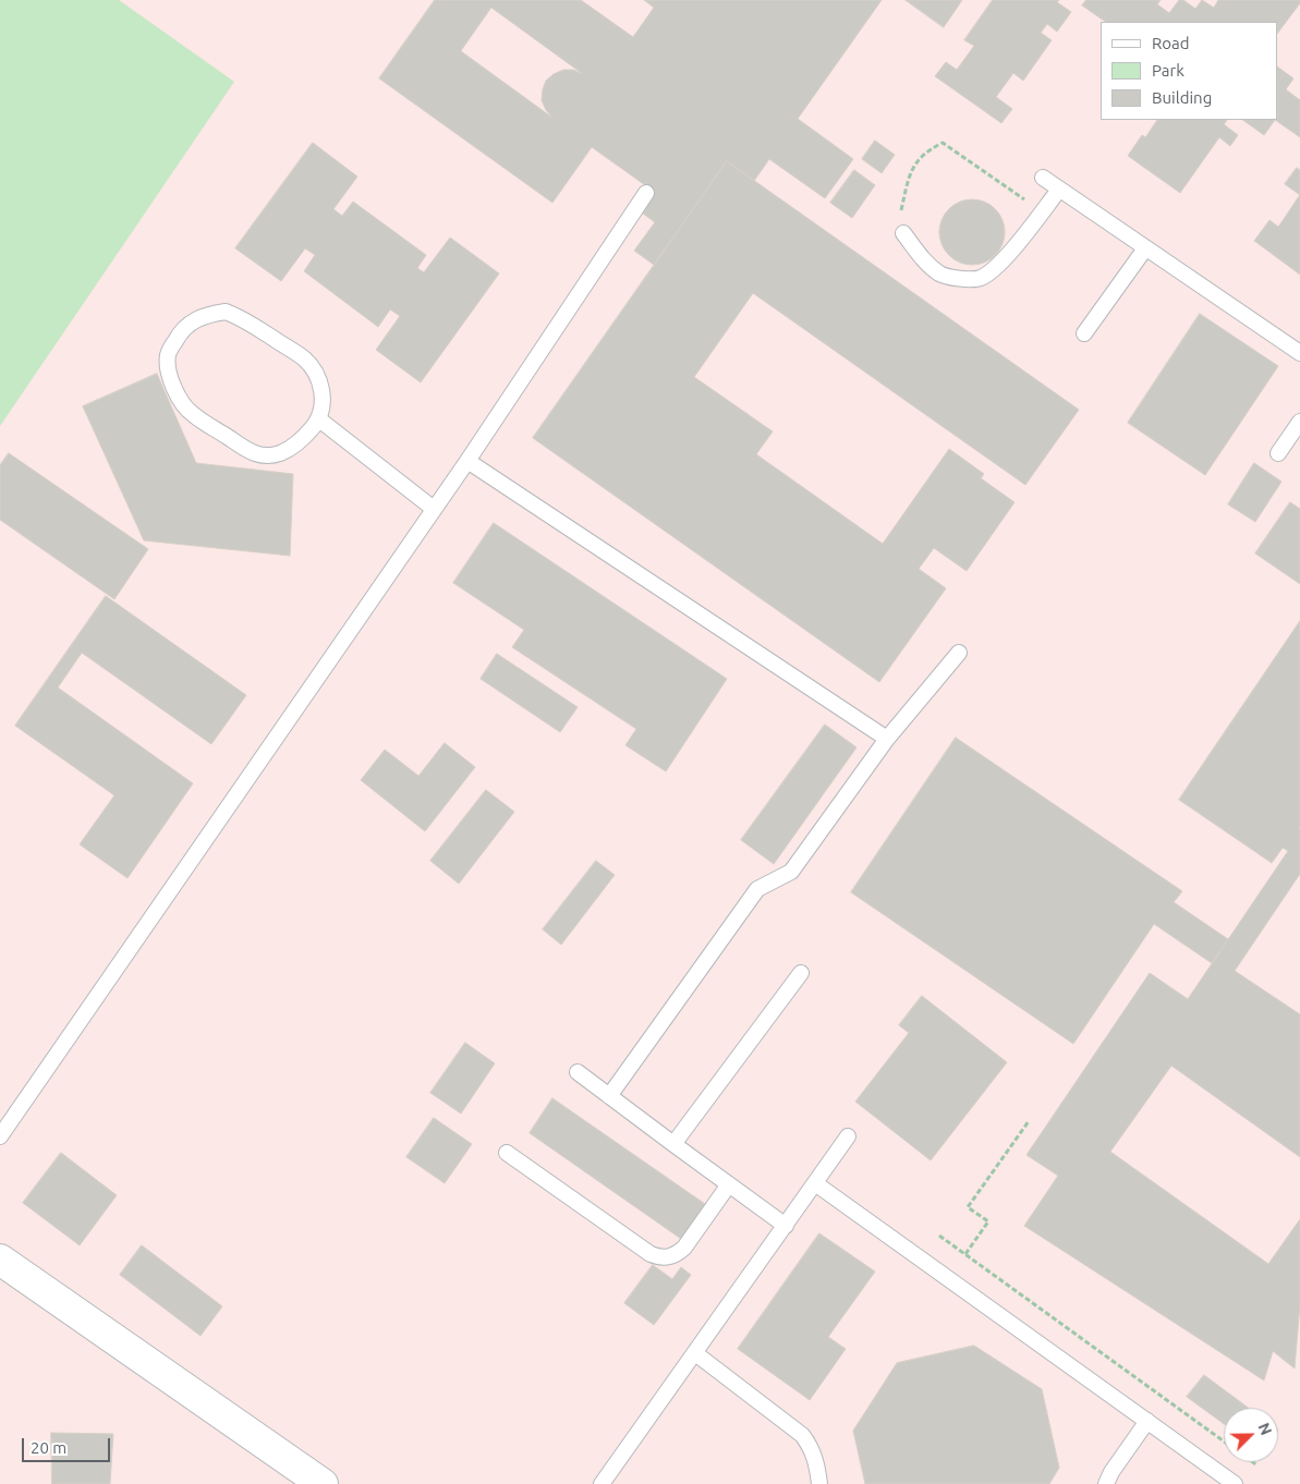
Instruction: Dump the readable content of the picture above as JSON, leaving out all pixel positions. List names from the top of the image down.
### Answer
{
  "legend": ["Road", "Park", "Building"],
  "scale_bar": "20 m",
  "north": "top right"
}
